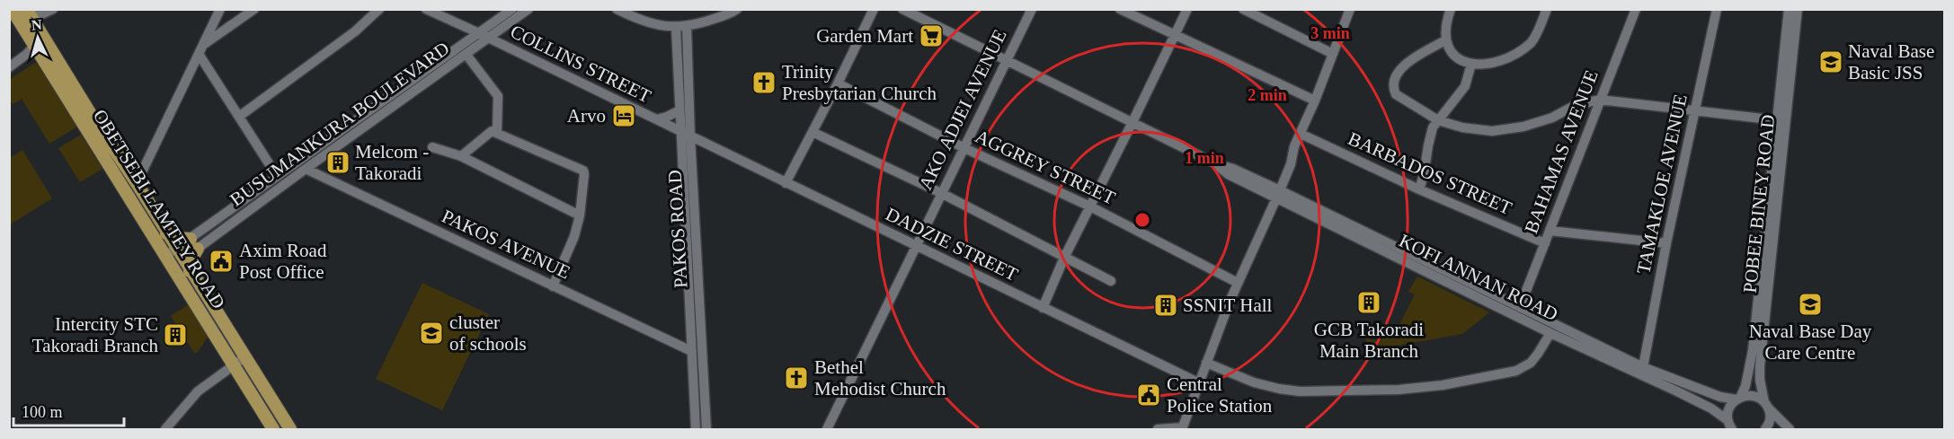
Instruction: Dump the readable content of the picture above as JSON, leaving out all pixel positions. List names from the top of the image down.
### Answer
{
  "streets": {
    "main road": ["OBETSEBI LAMTEY ROAD"],
    "street": [
      "COLLINS STREET",
      "AKO ADJEI AVENUE",
      "BUSUMANKURA BOULEVARD",
      "BAHAMAS AVENUE",
      "AGGREY STREET",
      "BARBADOS STREET",
      "TAMAKLOE AVENUE",
      "POBEE BINEY ROAD",
      "PAKOS ROAD",
      "PAKOS AVENUE",
      "DADZIE STREET",
      "KOFI ANNAN ROAD"
    ]
  },
  "crossings": [
    ["COLLINS STREET", "BUSUMANKURA BOULEVARD"],
    ["COLLINS STREET", "PAKOS ROAD"],
    ["COLLINS STREET", "DADZIE STREET"],
    ["AKO ADJEI AVENUE", "AGGREY STREET"],
    ["AKO ADJEI AVENUE", "DADZIE STREET"],
    ["AKO ADJEI AVENUE", "KOFI ANNAN ROAD"],
    ["BUSUMANKURA BOULEVARD", "OBETSEBI LAMTEY ROAD"],
    ["BUSUMANKURA BOULEVARD", "PAKOS AVENUE"],
    ["BAHAMAS AVENUE", "BARBADOS STREET"],
    ["BAHAMAS AVENUE", "KOFI ANNAN ROAD"],
    ["TAMAKLOE AVENUE", "KOFI ANNAN ROAD"],
    ["POBEE BINEY ROAD", "KOFI ANNAN ROAD"],
    ["PAKOS ROAD", "PAKOS AVENUE"],
    ["PAKOS ROAD", "DADZIE STREET"]
  ],
  "places": {
    "supermarket": ["Garden Mart"],
    "school or university": ["Naval Base Basic JSS", "Naval Base Day Care Centre", "cluster of schools"],
    "church": ["Trinity Presbytarian Church", "Bethel Mehodist Church"],
    "hotel": ["Arvo"],
    "building": [
      "Melcom - Takoradi",
      "GCB Takoradi Main Branch",
      "SSNIT Hall",
      "Intercity STC Takoradi Branch"
    ],
    "public building": ["Axim Road Post Office", "Central Police Station"]
  },
  "scale_bar": "100 m",
  "north": "top",
  "rings": ["3 min", "2 min", "1 min"]
}
